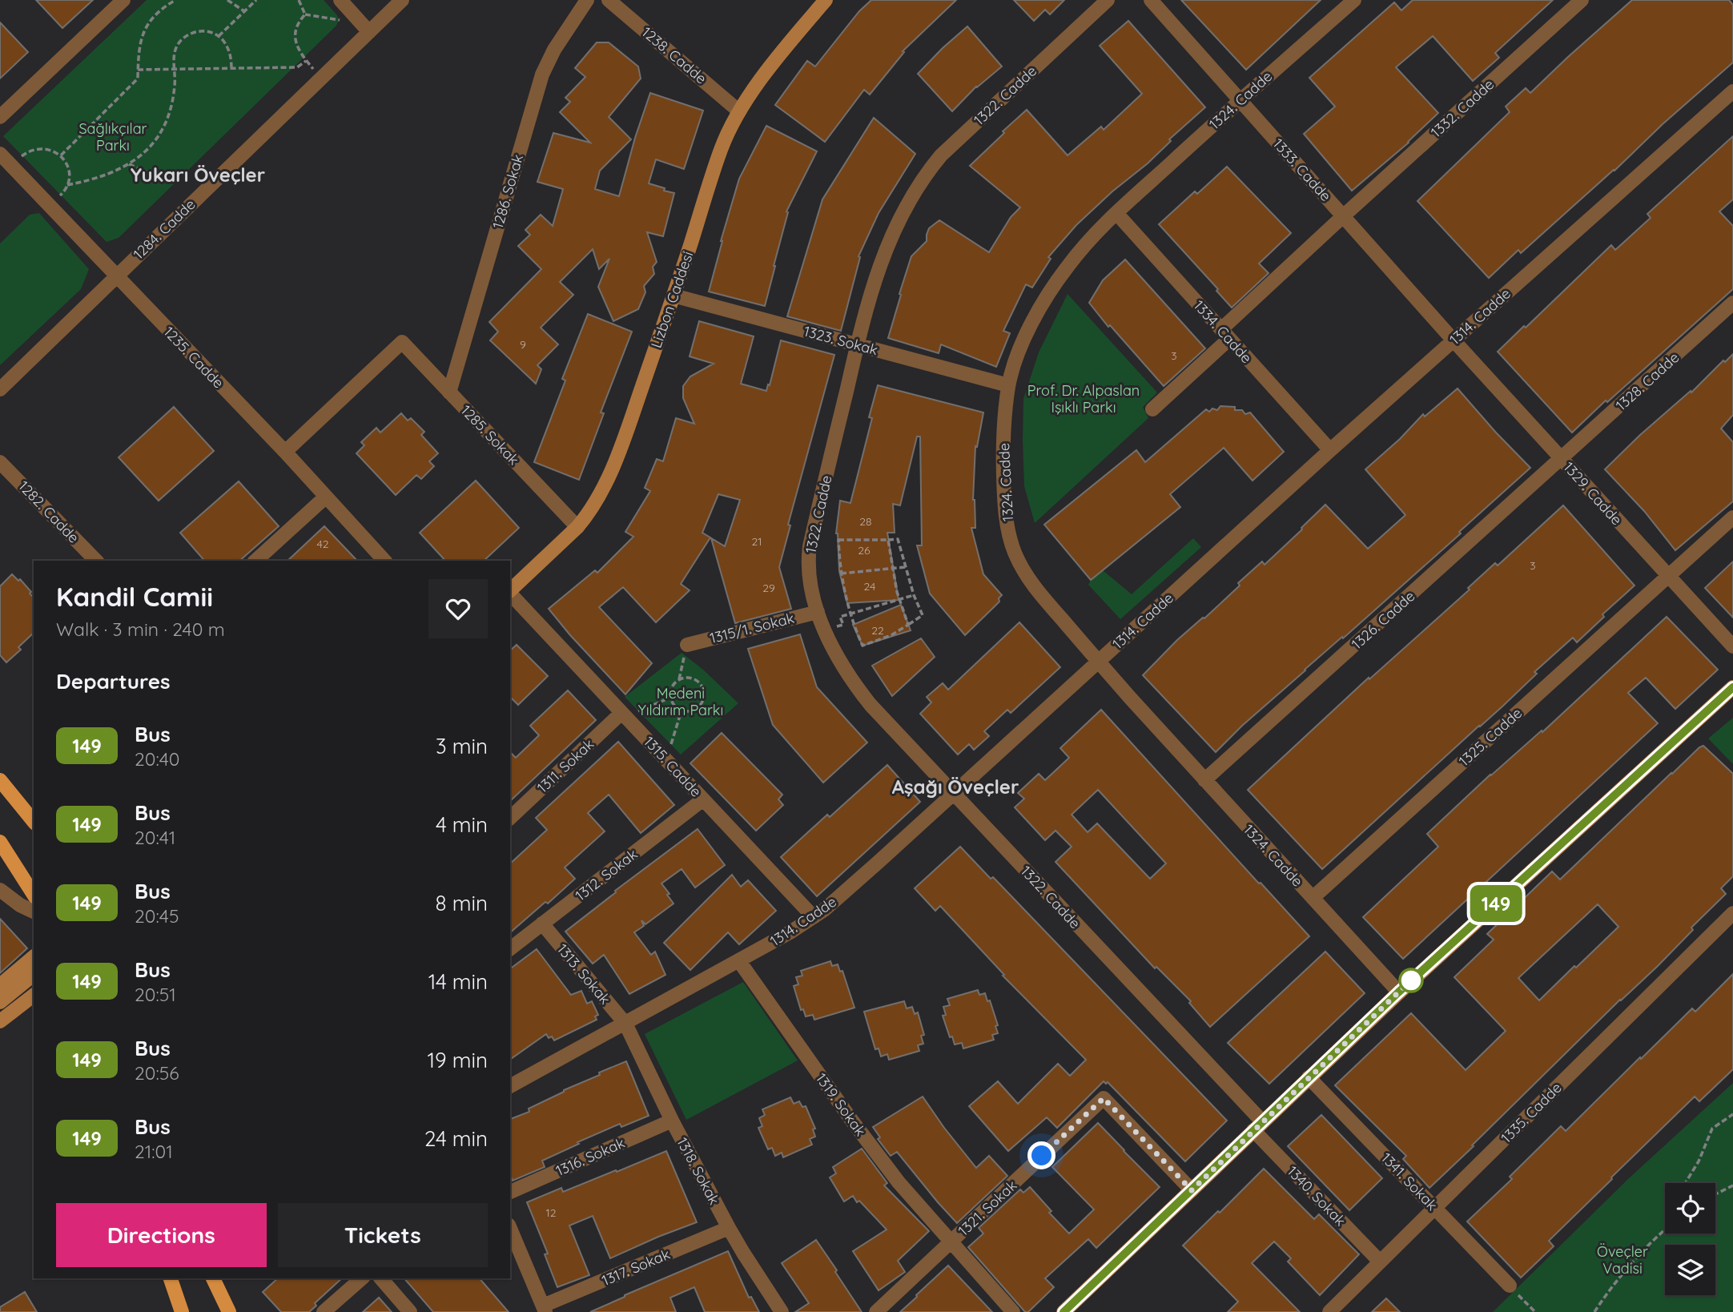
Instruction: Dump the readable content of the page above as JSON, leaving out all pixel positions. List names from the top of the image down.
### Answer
{
  "streets": {
    "main road": ["Lizbon Caddesi"],
    "street": [
      "1238. Cadde",
      "1322. Cadde",
      "1324. Cadde",
      "1332. Cadde",
      "1333. Cadde",
      "1286. Sokak",
      "1284. Cadde",
      "1314. Cadde",
      "1334. Cadde",
      "1323. Sokak",
      "1235. Cadde",
      "1328. Cadde",
      "1285. Sokak",
      "1329. Cadde",
      "1282. Cadde",
      "1326. Cadde",
      "1315/1. Sokak",
      "1325. Cadde",
      "1311. Sokak",
      "1315. Cadde",
      "1312. Sokak",
      "1313. Sokak",
      "1319. Sokak",
      "1335. Cadde",
      "1316. Sokak",
      "1318. Sokak",
      "1341. Sokak",
      "1340. Sokak",
      "1321. Sokak",
      "1317. Sokak"
    ]
  },
  "crossings": [
    ["1238. Cadde", "Lizbon Caddesi"],
    ["1322. Cadde", "1314. Cadde"],
    ["1322. Cadde", "1323. Sokak"],
    ["1322. Cadde", "1315/1. Sokak"],
    ["1322. Cadde", "1340. Sokak"],
    ["1324. Cadde", "1333. Cadde"],
    ["1324. Cadde", "1314. Cadde"],
    ["1324. Cadde", "1334. Cadde"],
    ["1324. Cadde", "1323. Sokak"],
    ["1324. Cadde", "1326. Cadde"],
    ["1324. Cadde", "1325. Cadde"],
    ["1332. Cadde", "1333. Cadde"],
    ["1332. Cadde", "1334. Cadde"],
    ["1333. Cadde", "1314. Cadde"],
    ["1333. Cadde", "1329. Cadde"],
    ["1286. Sokak", "1285. Sokak"],
    ["1284. Cadde", "1235. Cadde"],
    ["Lizbon Caddesi", "1323. Sokak"],
    ["Lizbon Caddesi", "1285. Sokak"],
    ["1314. Cadde", "1334. Cadde"],
    ["1314. Cadde", "1329. Cadde"],
    ["1314. Cadde", "1315. Cadde"],
    ["1314. Cadde", "1313. Sokak"],
    ["1314. Cadde", "1319. Sokak"],
    ["1314. Cadde", "1318. Sokak"],
    ["1235. Cadde", "1285. Sokak"],
    ["1328. Cadde", "1329. Cadde"],
    ["1328. Cadde", "1326. Cadde"],
    ["1329. Cadde", "1326. Cadde"],
    ["1329. Cadde", "1325. Cadde"],
    ["1311. Sokak", "1315. Cadde"],
    ["1315. Cadde", "1312. Sokak"],
    ["1312. Sokak", "1313. Sokak"],
    ["1313. Sokak", "1318. Sokak"],
    ["1319. Sokak", "1321. Sokak"],
    ["1335. Cadde", "1341. Sokak"],
    ["1335. Cadde", "1340. Sokak"],
    ["1316. Sokak", "1318. Sokak"],
    ["1318. Sokak", "1317. Sokak"]
  ],
  "districts": ["Yukarı Öveçler", "Aşağı Öveçler"],
  "parks": [
    "Sağlıkçılar Parkı",
    "Prof. Dr. Alpaslan Işıklı Parkı",
    "Medeni Yıldırım Parkı",
    "Öveçler Vadisi"
  ],
  "lines": ["bus line 149"],
  "house_numbers": [
    "9",
    "3",
    "28",
    "21",
    "42",
    "26",
    "3",
    "24",
    "29",
    "22",
    "12"
  ],
  "page": {
    "on_map": "149",
    "heading": [
      ["Kandil Camii", "Walk · 3 min · 240 m"],
      "Departures"
    ],
    "list": [
      {
        "mark": "149",
        "name": "Bus",
        "note": "20:40",
        "value": "3 min"
      },
      {
        "mark": "149",
        "name": "Bus",
        "note": "20:41",
        "value": "4 min"
      },
      {
        "mark": "149",
        "name": "Bus",
        "note": "20:45",
        "value": "8 min"
      },
      {
        "mark": "149",
        "name": "Bus",
        "note": "20:51",
        "value": "14 min"
      },
      {
        "mark": "149",
        "name": "Bus",
        "note": "20:56",
        "value": "19 min"
      },
      {
        "mark": "149",
        "name": "Bus",
        "note": "21:01",
        "value": "24 min"
      }
    ],
    "buttons": ["Directions", "Tickets"]
  }
}
